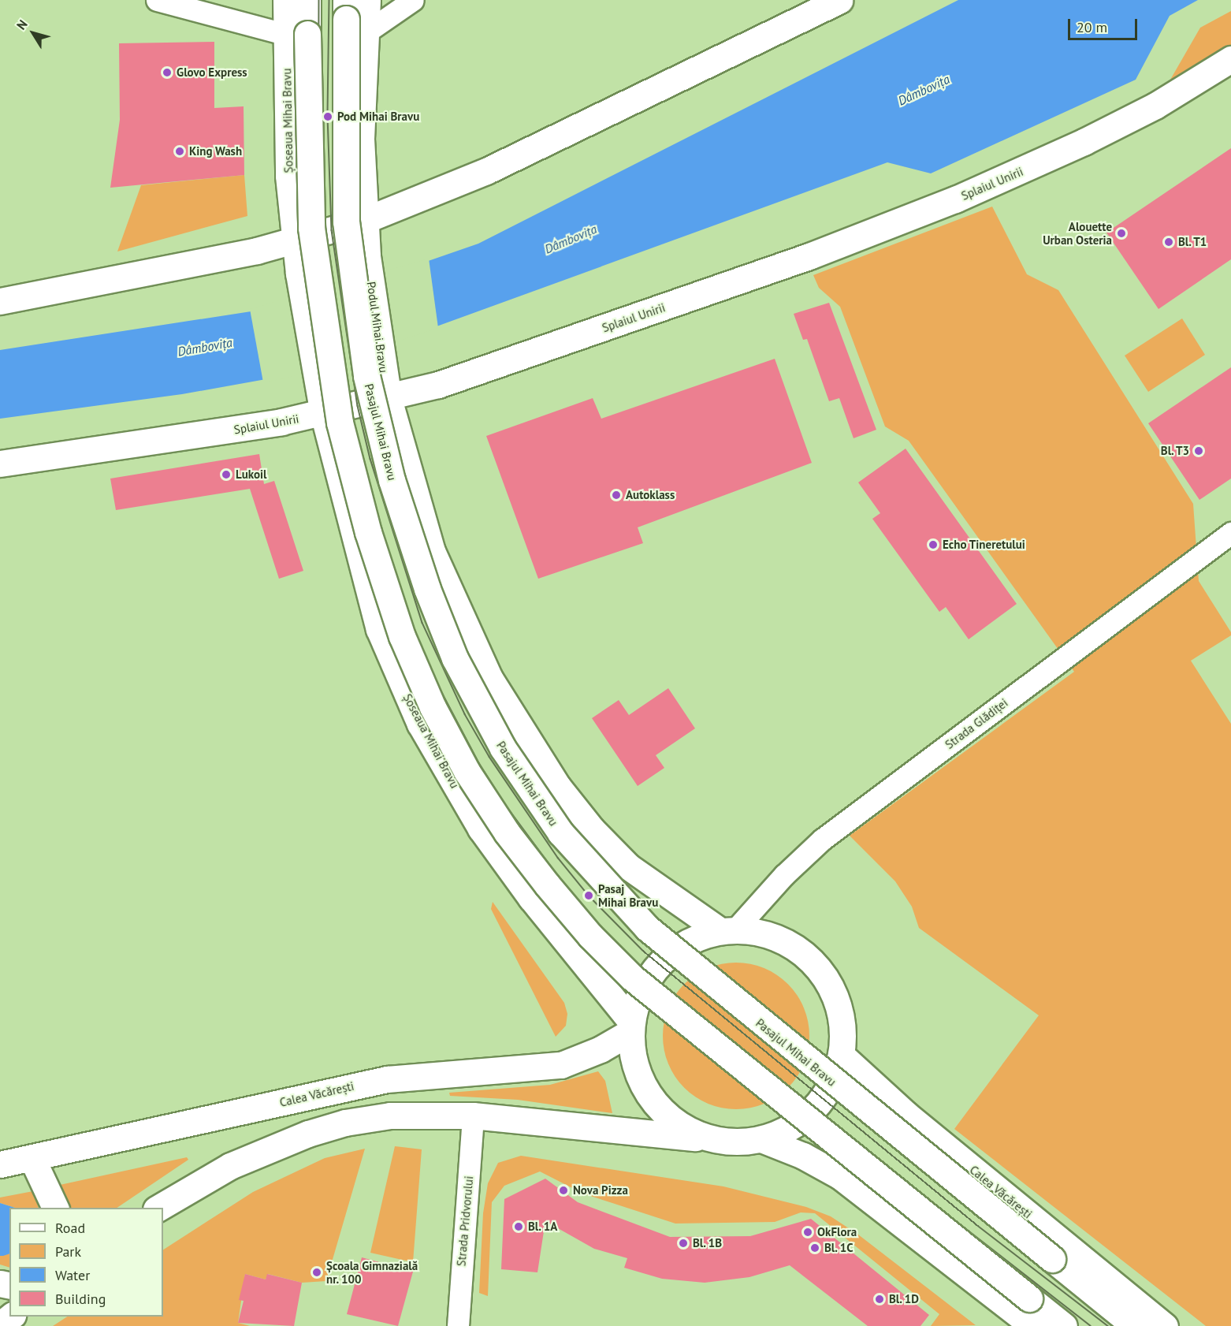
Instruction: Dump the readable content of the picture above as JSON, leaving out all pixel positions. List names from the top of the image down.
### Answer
{
  "streets": {
    "main road": [
      "Șoseaua Mihai Bravu",
      "Splaiul Unirii",
      "Podul Mihai Bravu",
      "Pasajul Mihai Bravu",
      "Calea Văcărești"
    ],
    "street": ["Strada Glădiței", "Strada Pridvorului"]
  },
  "crossings": [
    ["Șoseaua Mihai Bravu", "Splaiul Unirii"],
    ["Șoseaua Mihai Bravu", "Calea Văcărești"],
    ["Splaiul Unirii", "Podul Mihai Bravu"]
  ],
  "water": ["Dâmbovița"],
  "places": [
    "Glovo Express",
    "Pod Mihai Bravu",
    "King Wash",
    "Alouette Urban Osteria",
    "Bl. T1",
    "Bl. T3",
    "Lukoil",
    "Autoklass",
    "Echo Tineretului",
    "Pasaj Mihai Bravu",
    "Nova Pizza",
    "Bl. 1A",
    "OkFlora",
    "Bl. 1B",
    "Bl. 1C",
    "Școala Gimnazială nr. 100",
    "Bl. 1D"
  ],
  "legend": [
    "Road",
    "Park",
    "Water",
    "Building"
  ],
  "scale_bar": "20 m",
  "north": "top left"
}
